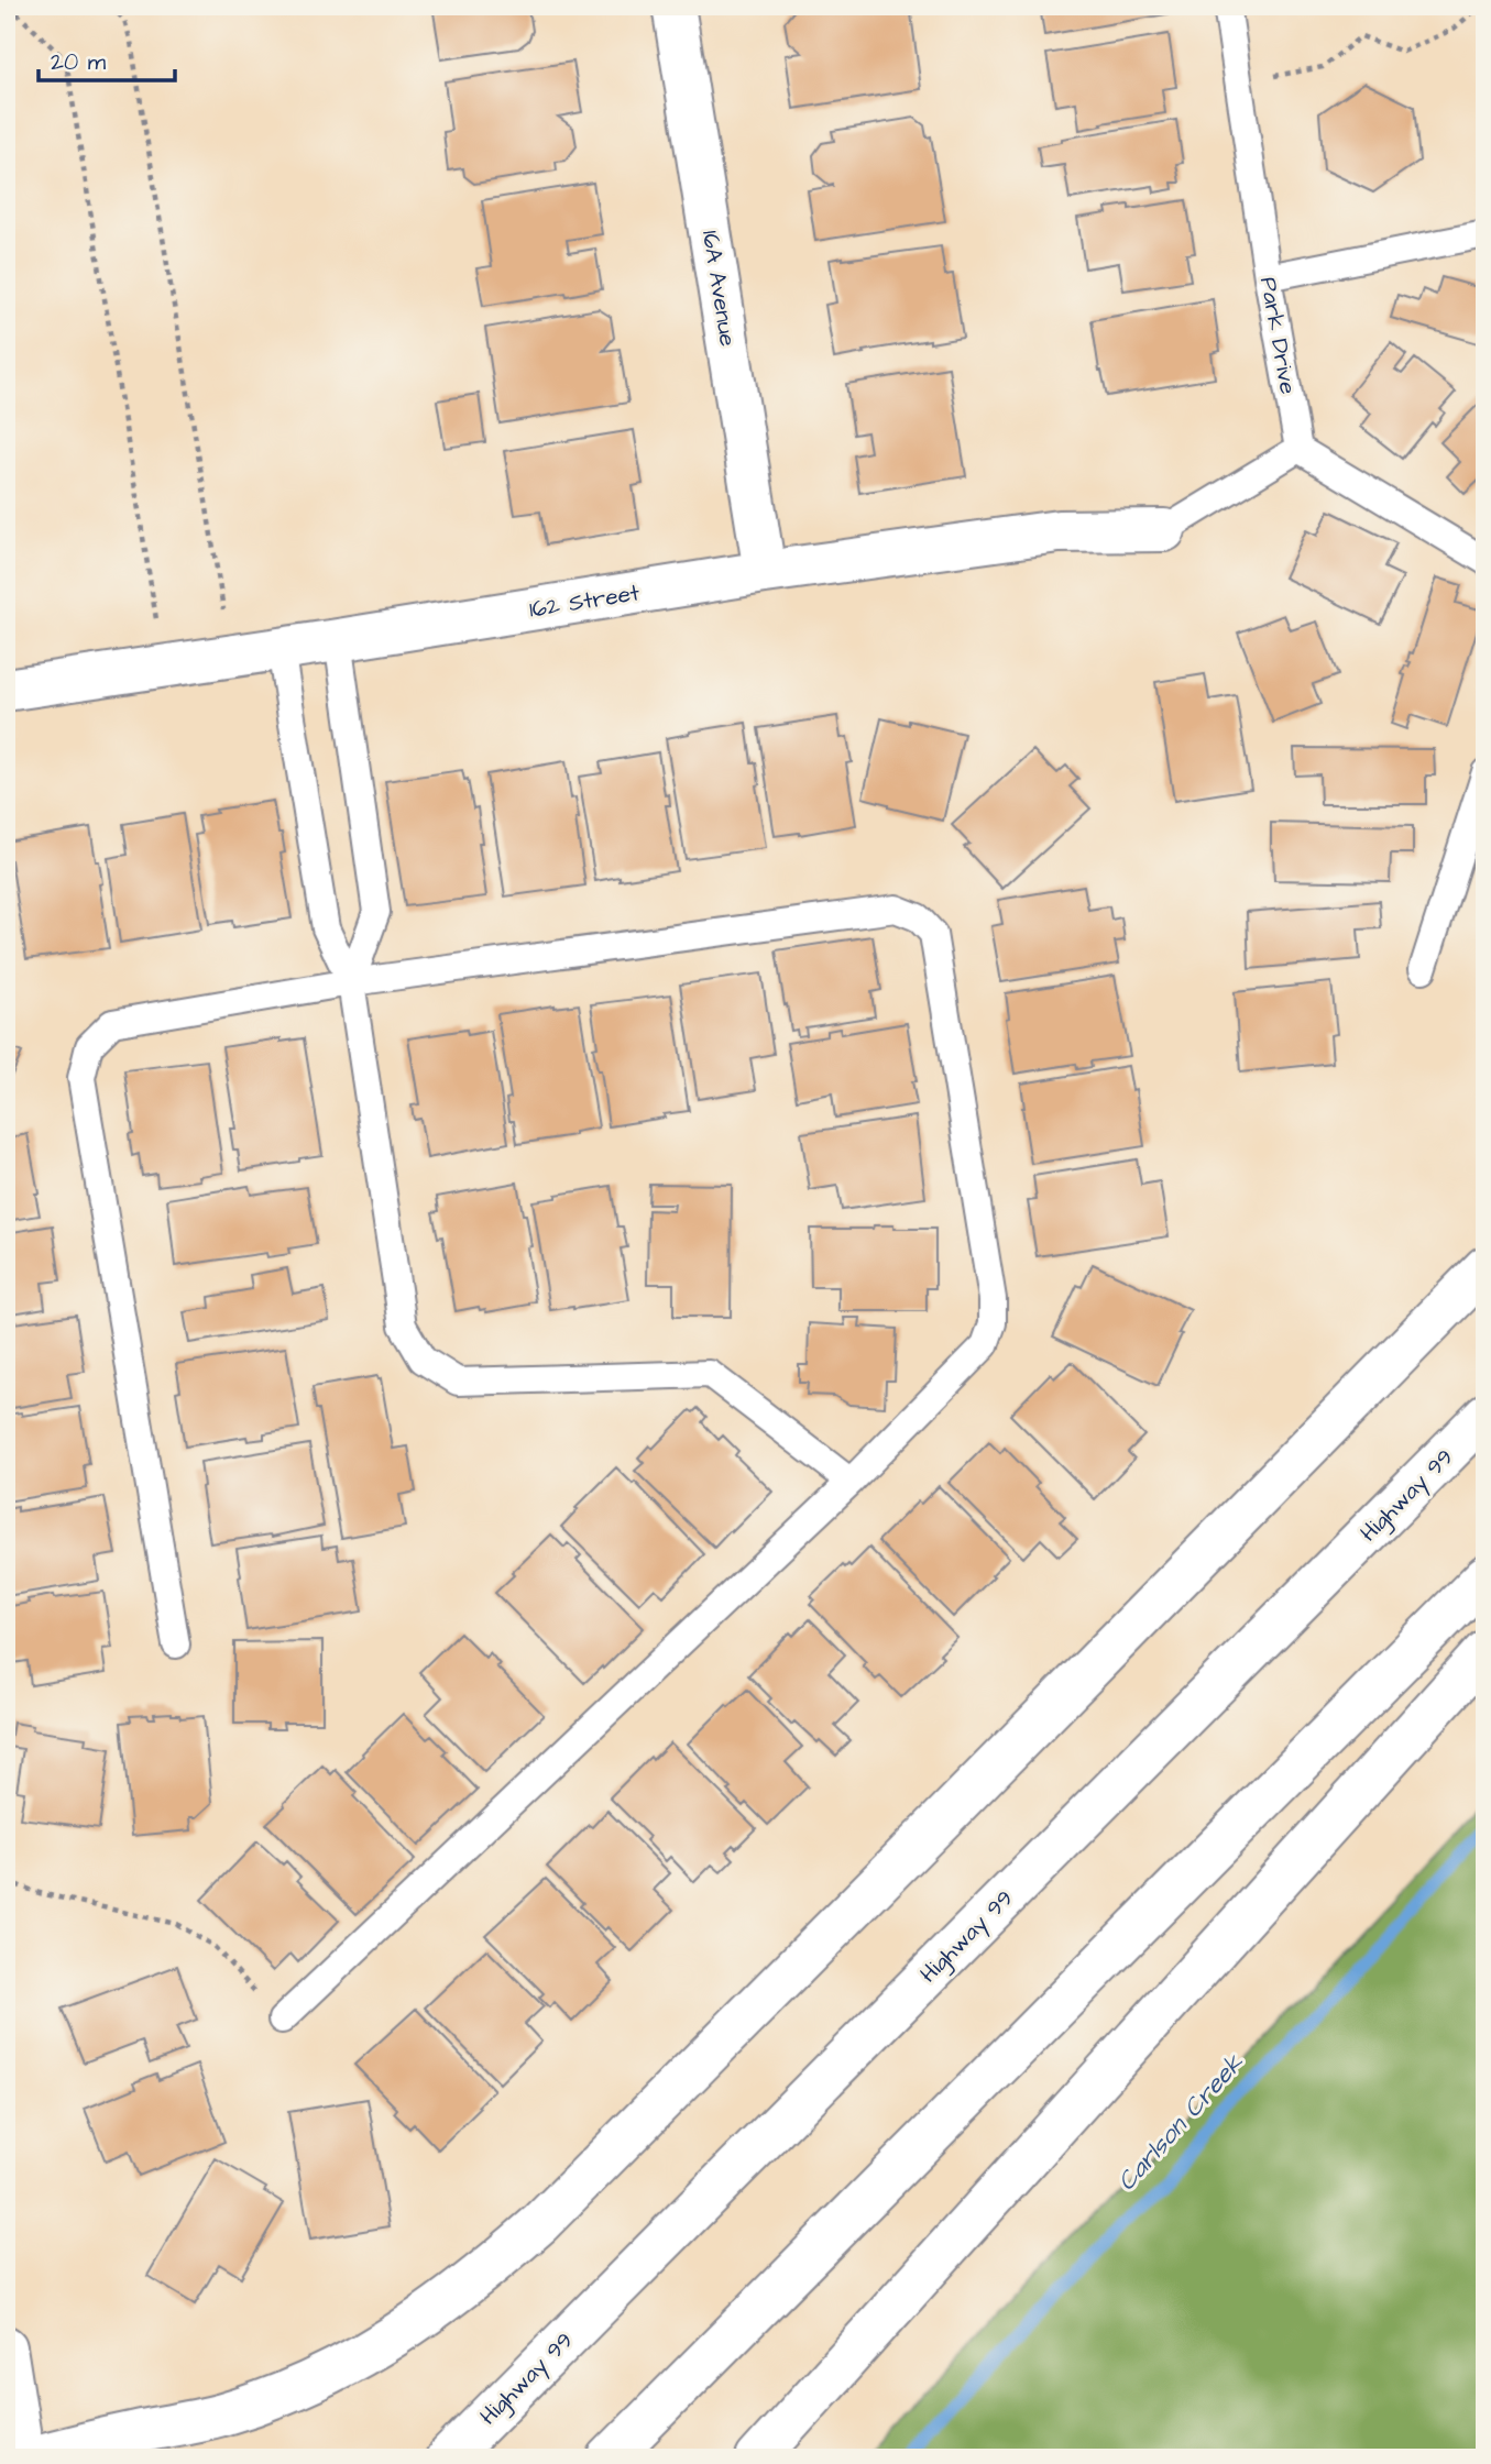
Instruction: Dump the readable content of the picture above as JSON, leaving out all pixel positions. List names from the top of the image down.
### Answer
{
  "streets": {
    "main road": ["16A Avenue", "162 Street", "Highway 99"],
    "lane": ["Park Drive"]
  },
  "crossings": [
    ["16A Avenue", "162 Street"]
  ],
  "water": ["Carlson Creek"],
  "scale_bar": "20 m"
}
